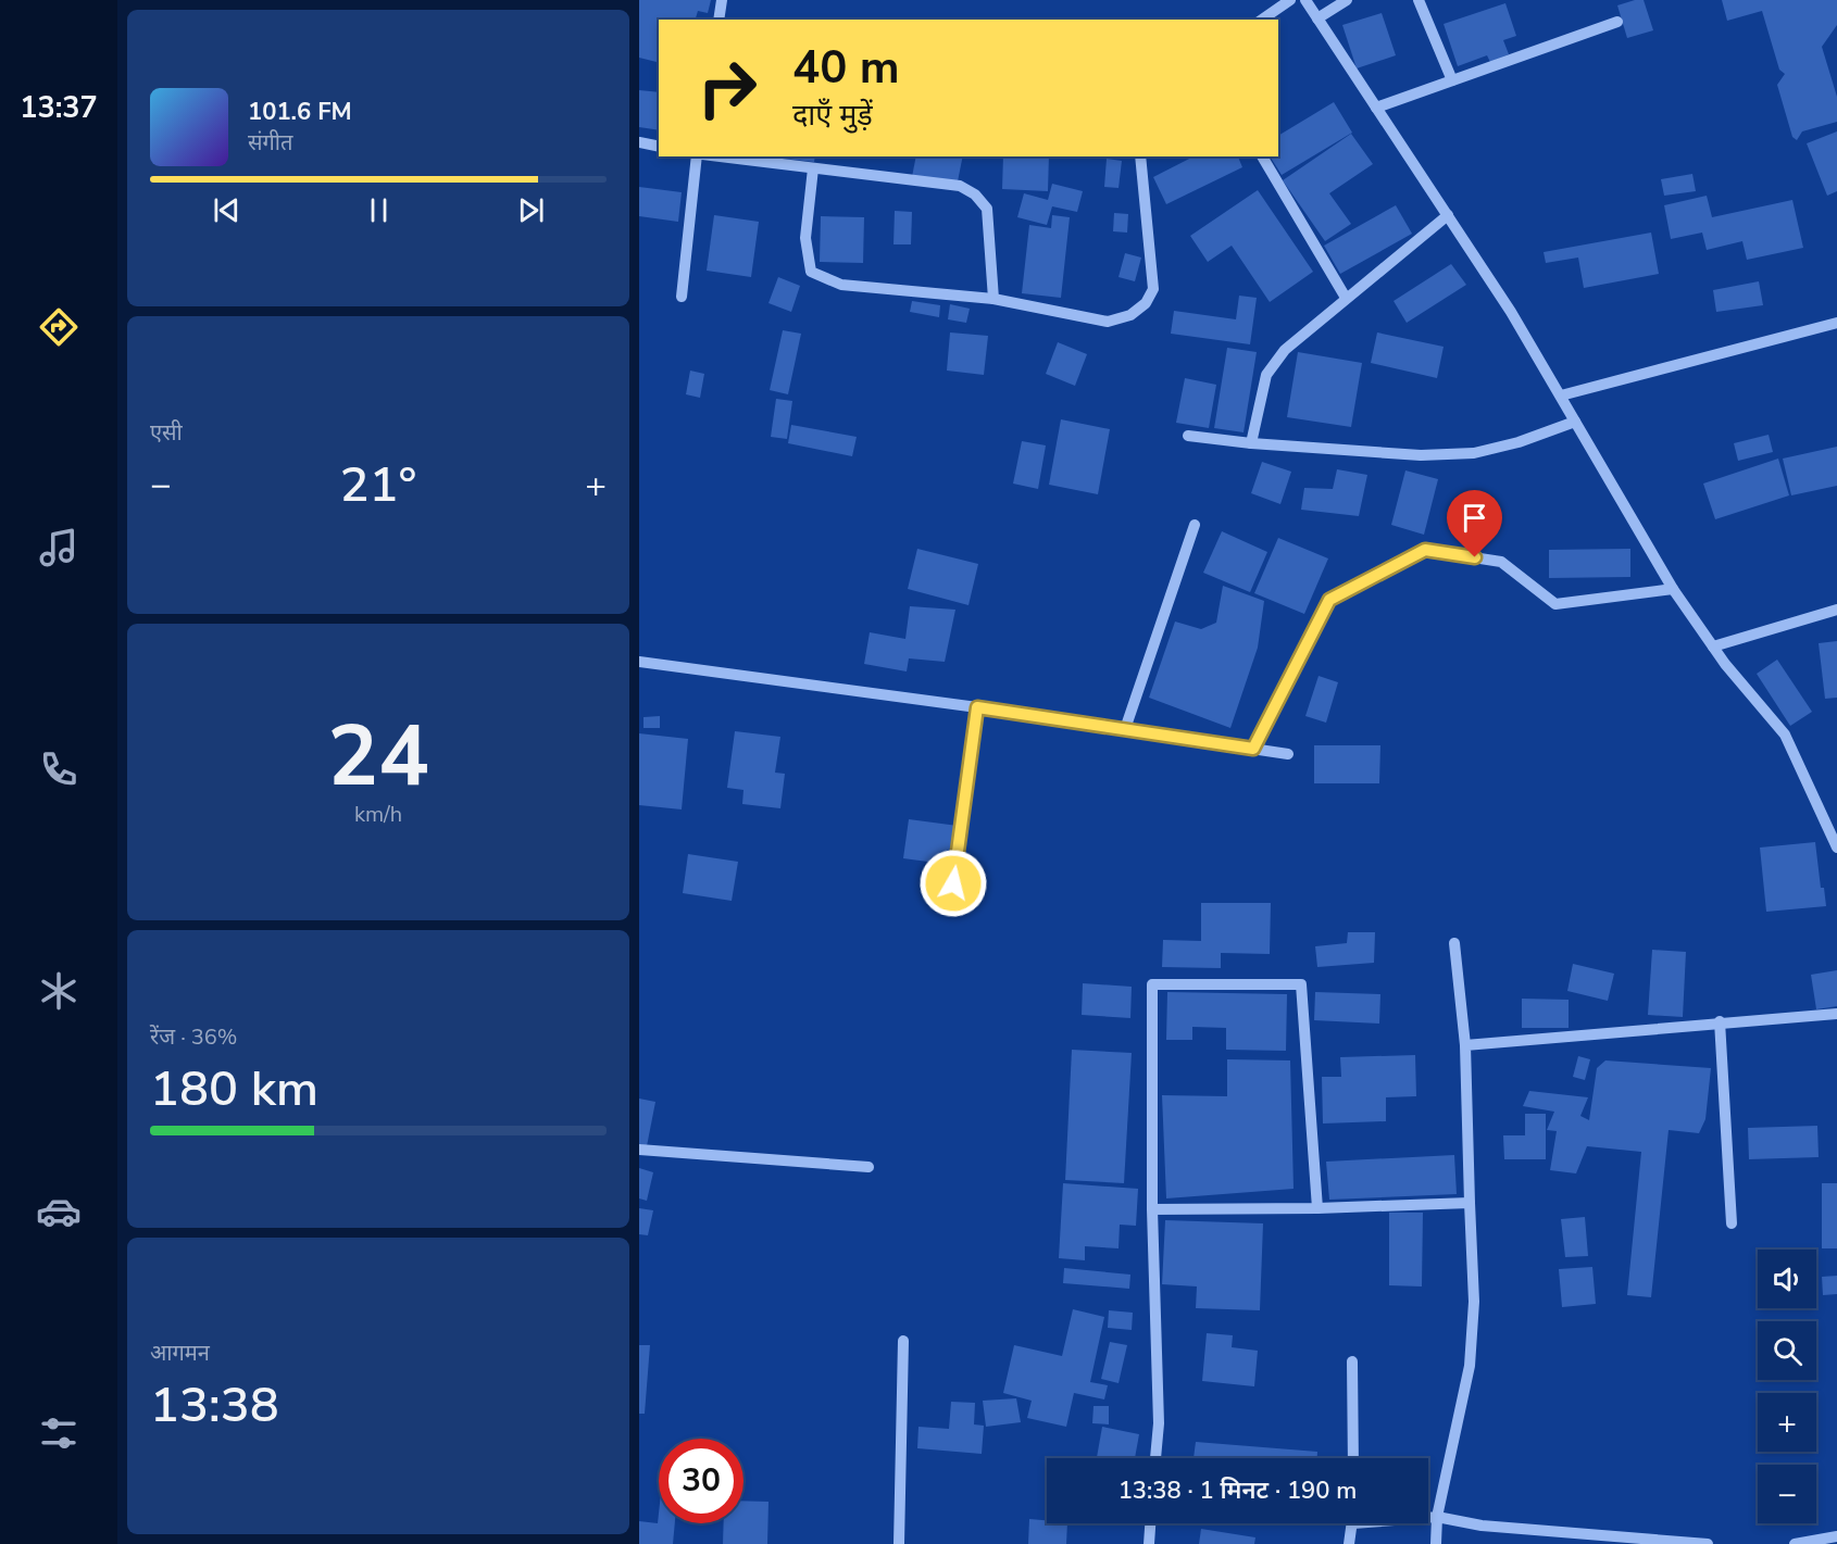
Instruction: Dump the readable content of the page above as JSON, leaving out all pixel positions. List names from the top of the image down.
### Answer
{
  "page": {
    "tabs": "13:37",
    "turn": ["40 m", "दाएँ मुड़ें"],
    "song": ["101.6 FM", "संगीत"],
    "tile": [
      "एसी",
      ["24", "km/h"],
      ["रेंज · 36%", "180 km"],
      ["आगमन", "13:38"]
    ],
    "heat": ["−", "21°", "+"],
    "map_buttons": ["+", "−"],
    "limit": "30",
    "trip": "13:38 · 1 मिनट · 190 m"
  }
}
